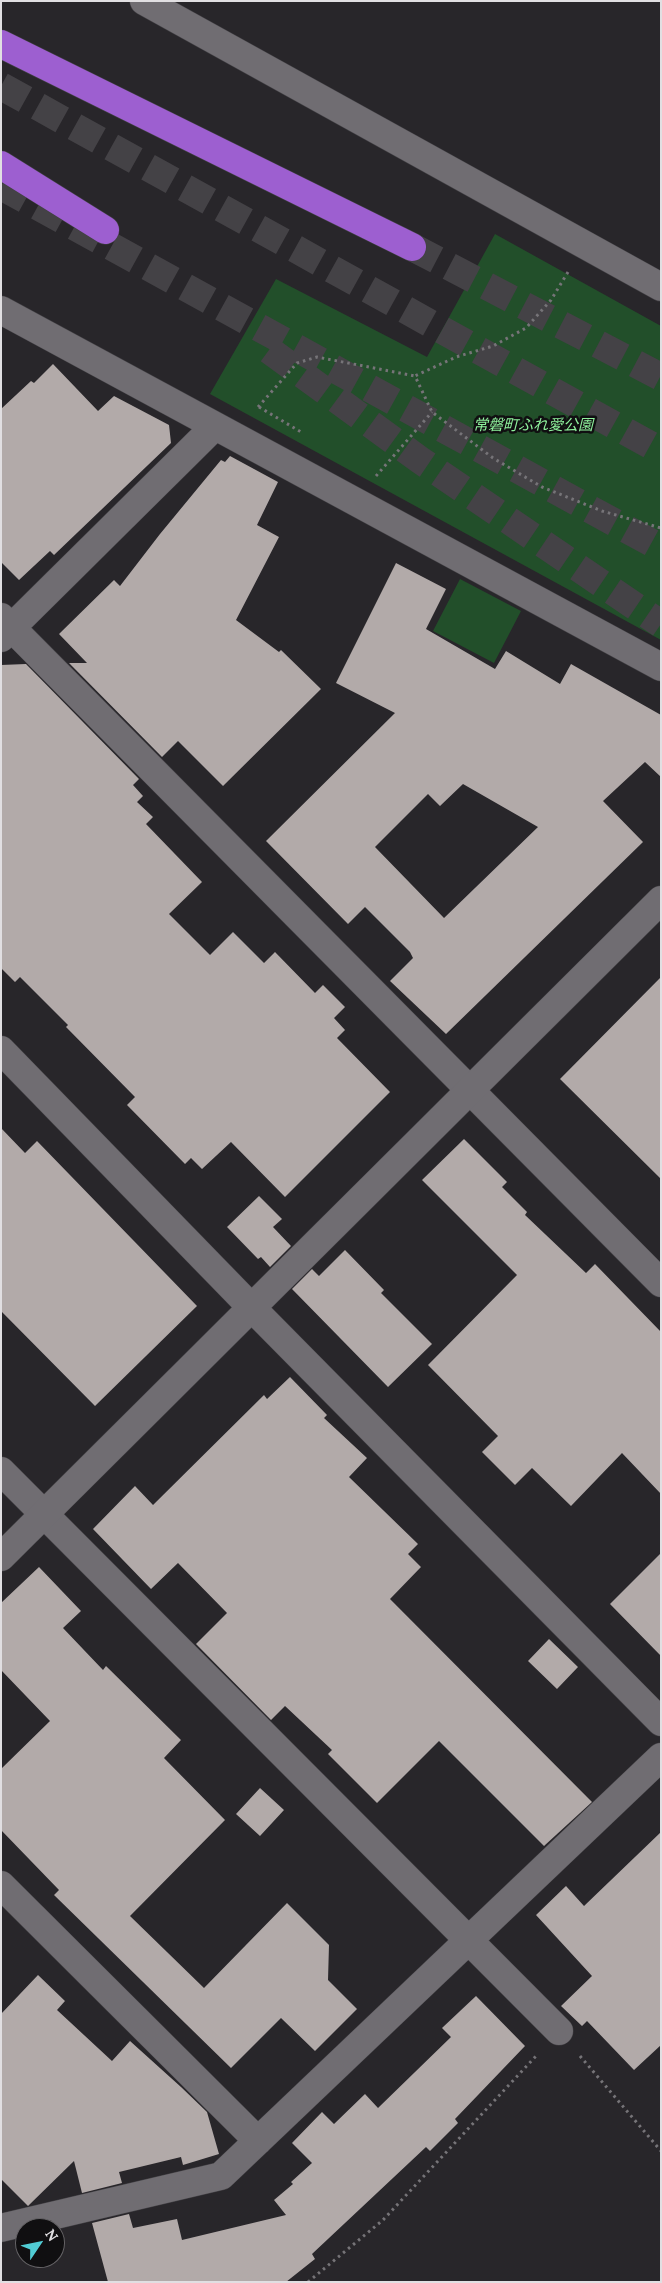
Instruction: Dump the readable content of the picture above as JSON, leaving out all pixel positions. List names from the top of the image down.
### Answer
{
  "parks": ["常磐町ふれ愛公園"],
  "north": "top right"
}
